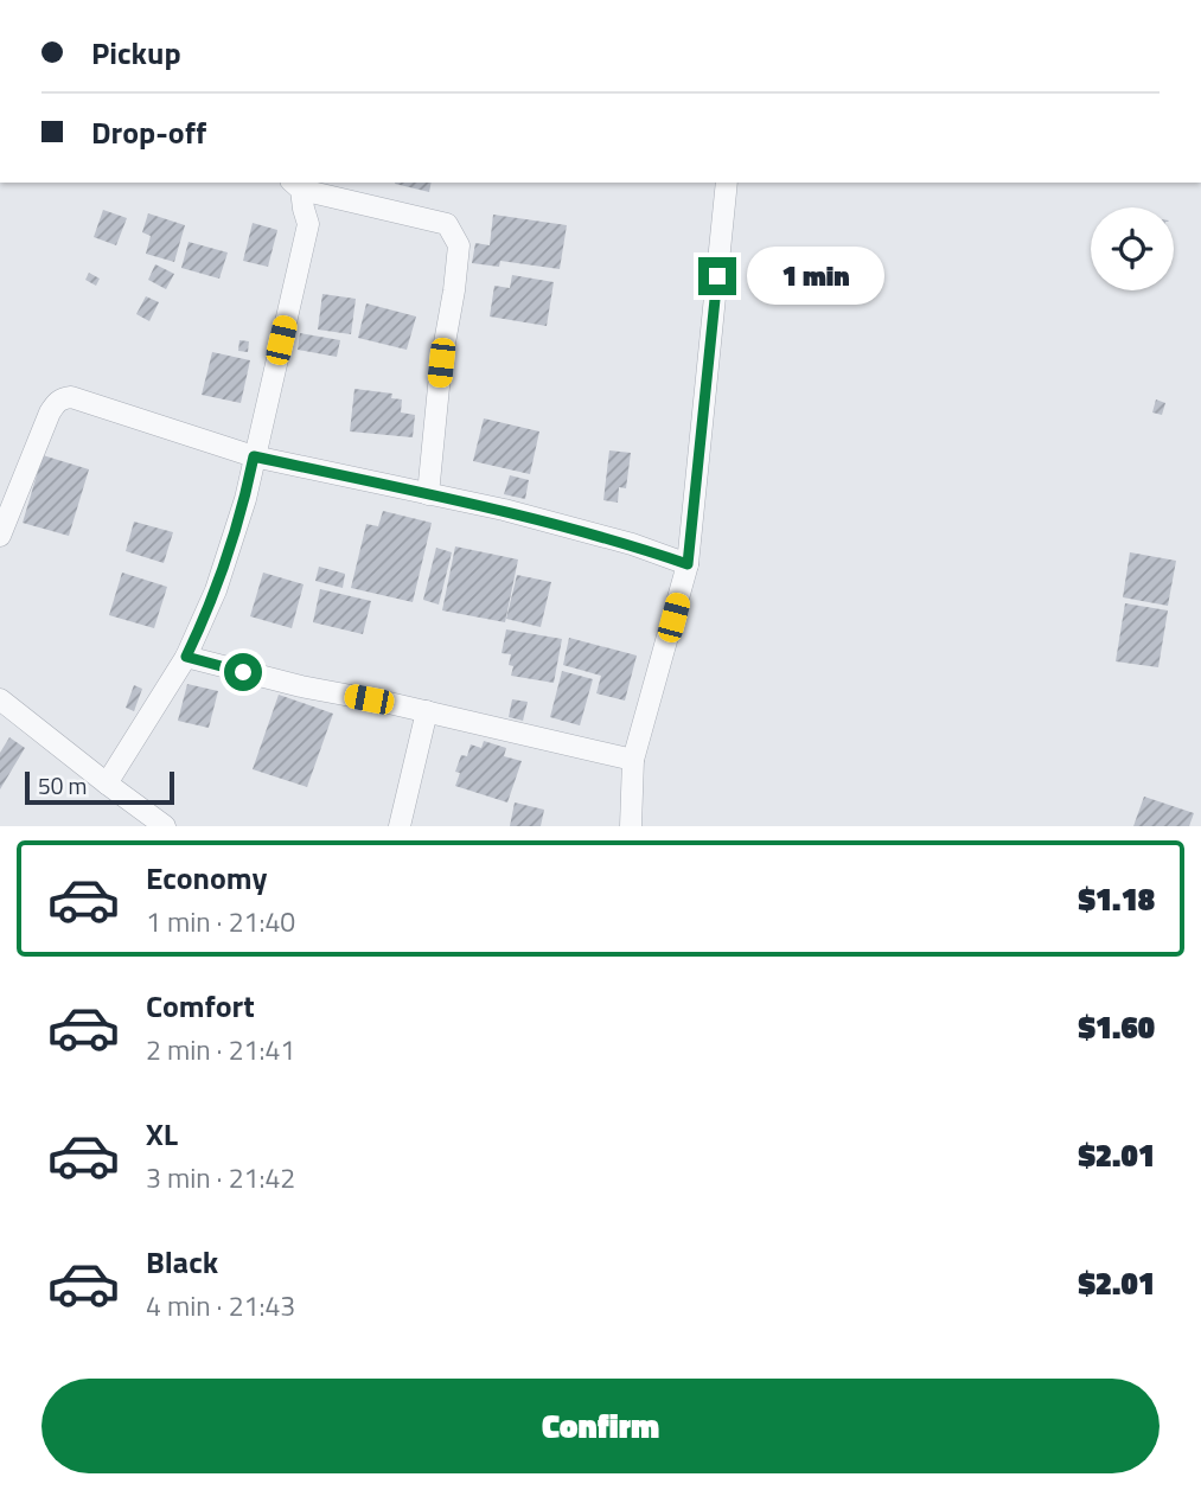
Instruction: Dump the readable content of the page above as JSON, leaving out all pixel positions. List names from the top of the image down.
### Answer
{
  "scale_bar": "50 m",
  "page": {
    "banner": ["Pickup", "Drop-off"],
    "bubble": "1 min",
    "scale": "50 m",
    "list": [
      {
        "name": "Economy",
        "note": "1 min · 21:40",
        "value": "$1.18"
      },
      {
        "name": "Comfort",
        "note": "2 min · 21:41",
        "value": "$1.60"
      },
      {
        "name": "XL",
        "note": "3 min · 21:42",
        "value": "$2.01"
      },
      {
        "name": "Black",
        "note": "4 min · 21:43",
        "value": "$2.01"
      }
    ],
    "buttons": "Confirm"
  }
}
